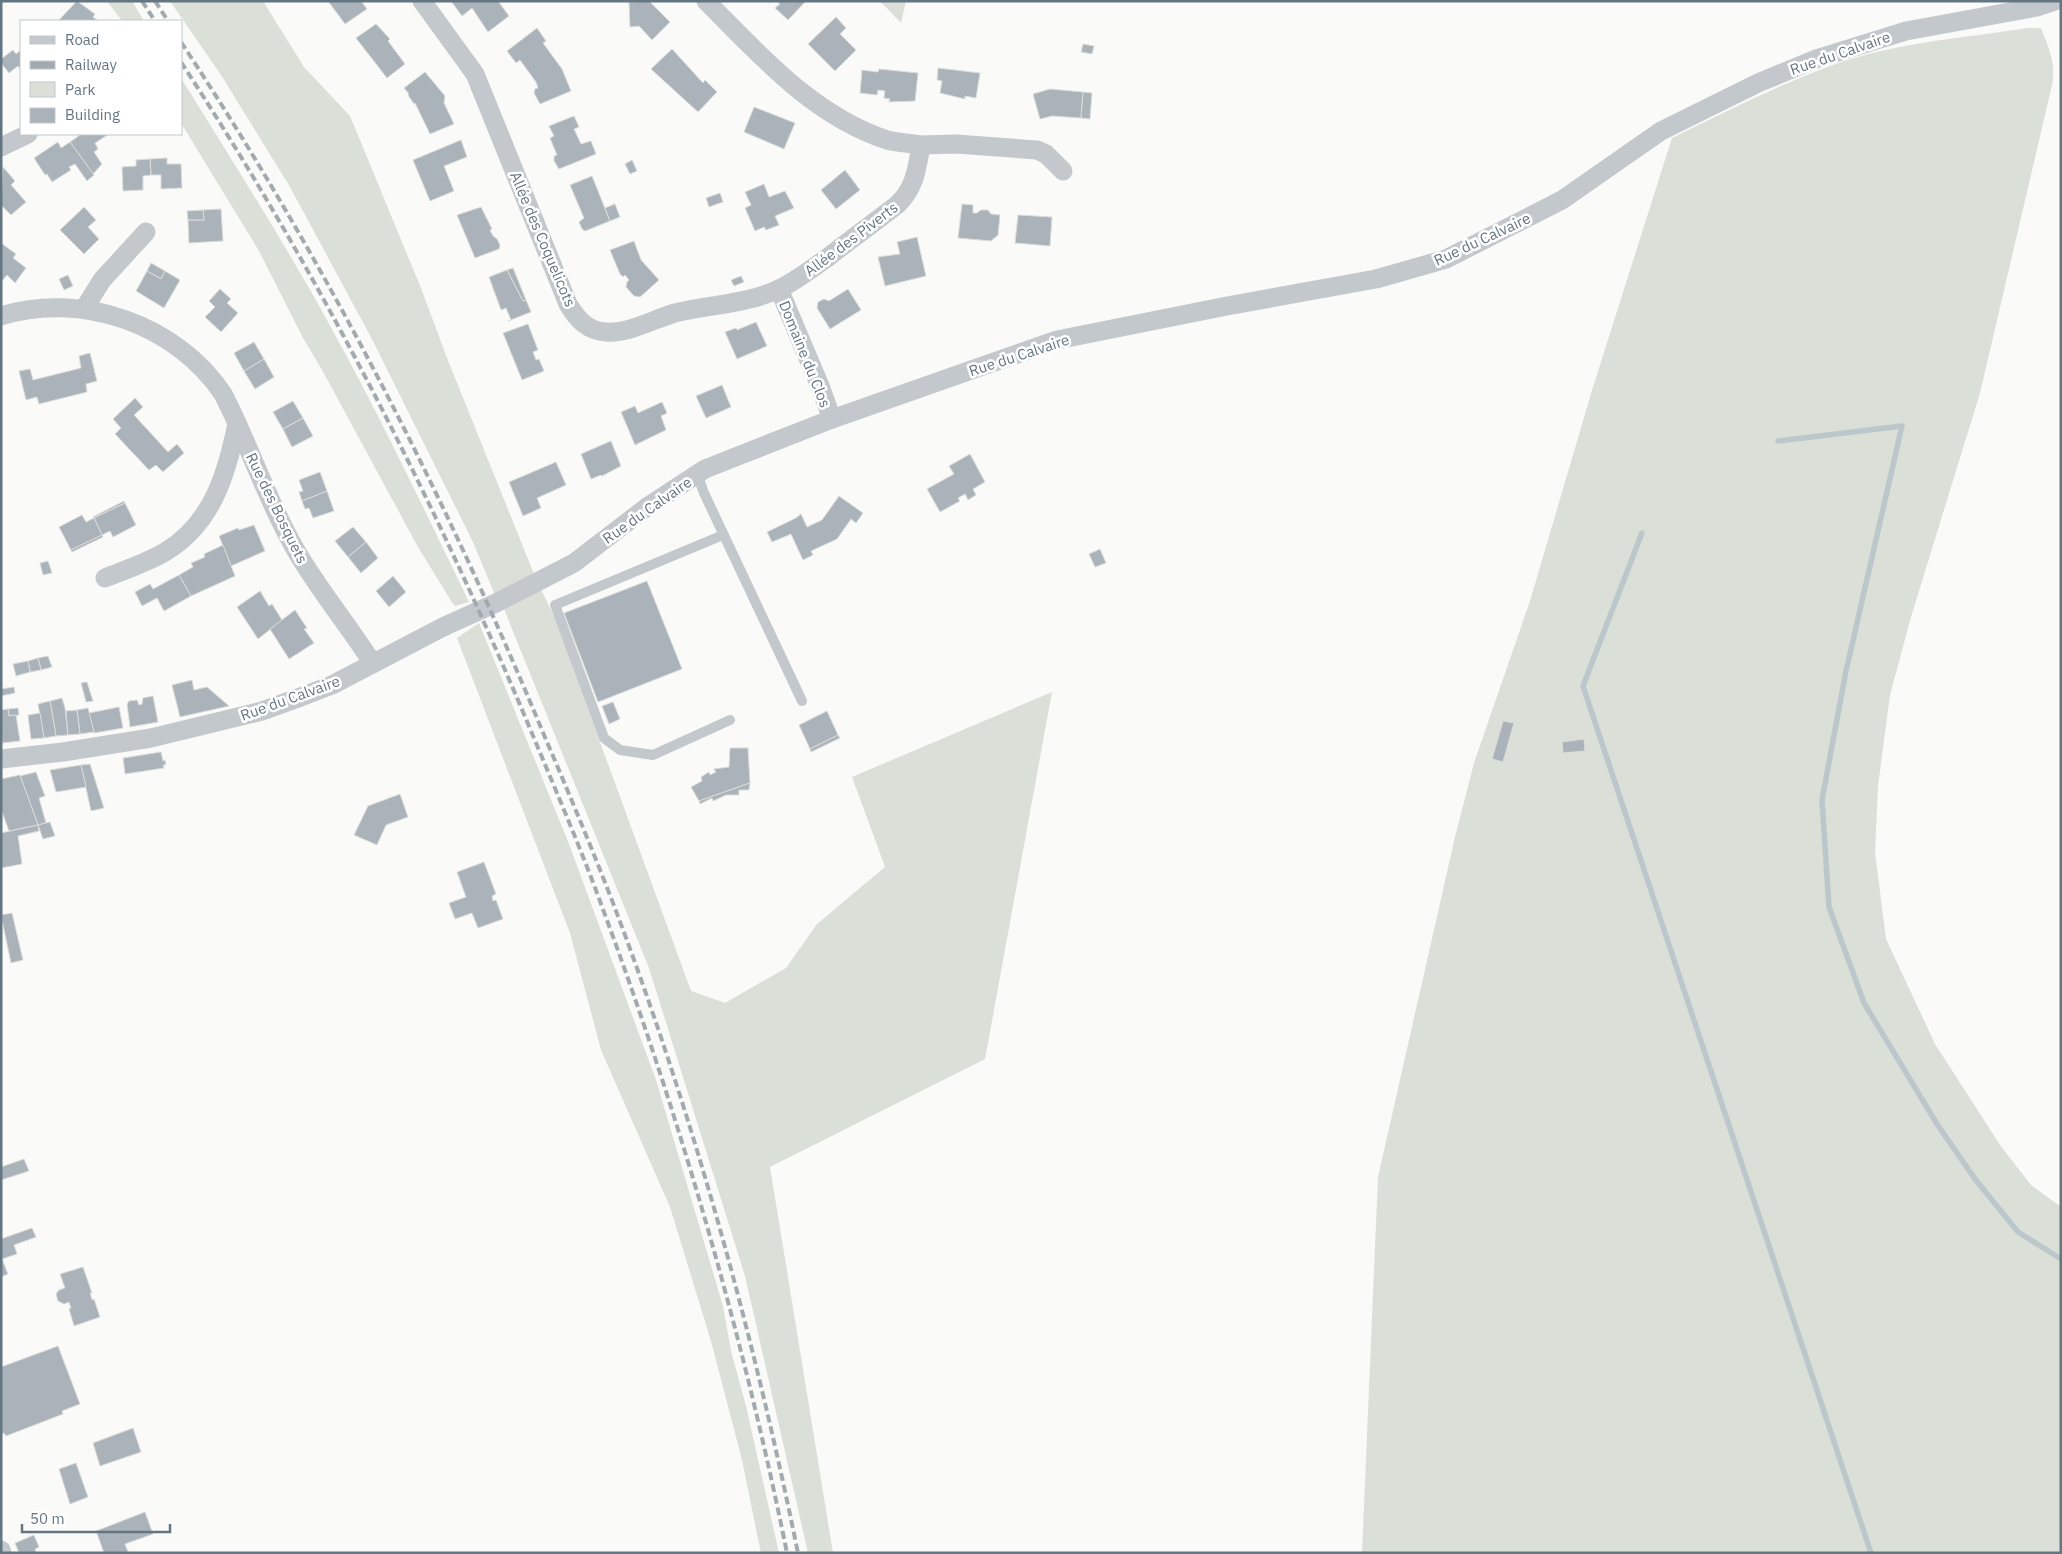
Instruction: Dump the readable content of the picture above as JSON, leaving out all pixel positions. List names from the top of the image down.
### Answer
{
  "streets": {
    "street": [
      "Rue du Calvaire",
      "Allée des Coquelicots",
      "Allée des Piverts",
      "Domaine du Clos",
      "Rue des Bosquets"
    ]
  },
  "crossings": [
    ["Rue du Calvaire", "Domaine du Clos"],
    ["Rue du Calvaire", "Rue des Bosquets"],
    ["Allée des Coquelicots", "Allée des Piverts"],
    ["Allée des Coquelicots", "Domaine du Clos"],
    ["Allée des Piverts", "Domaine du Clos"]
  ],
  "legend": [
    "Road",
    "Railway",
    "Park",
    "Building"
  ],
  "scale_bar": "50 m"
}
